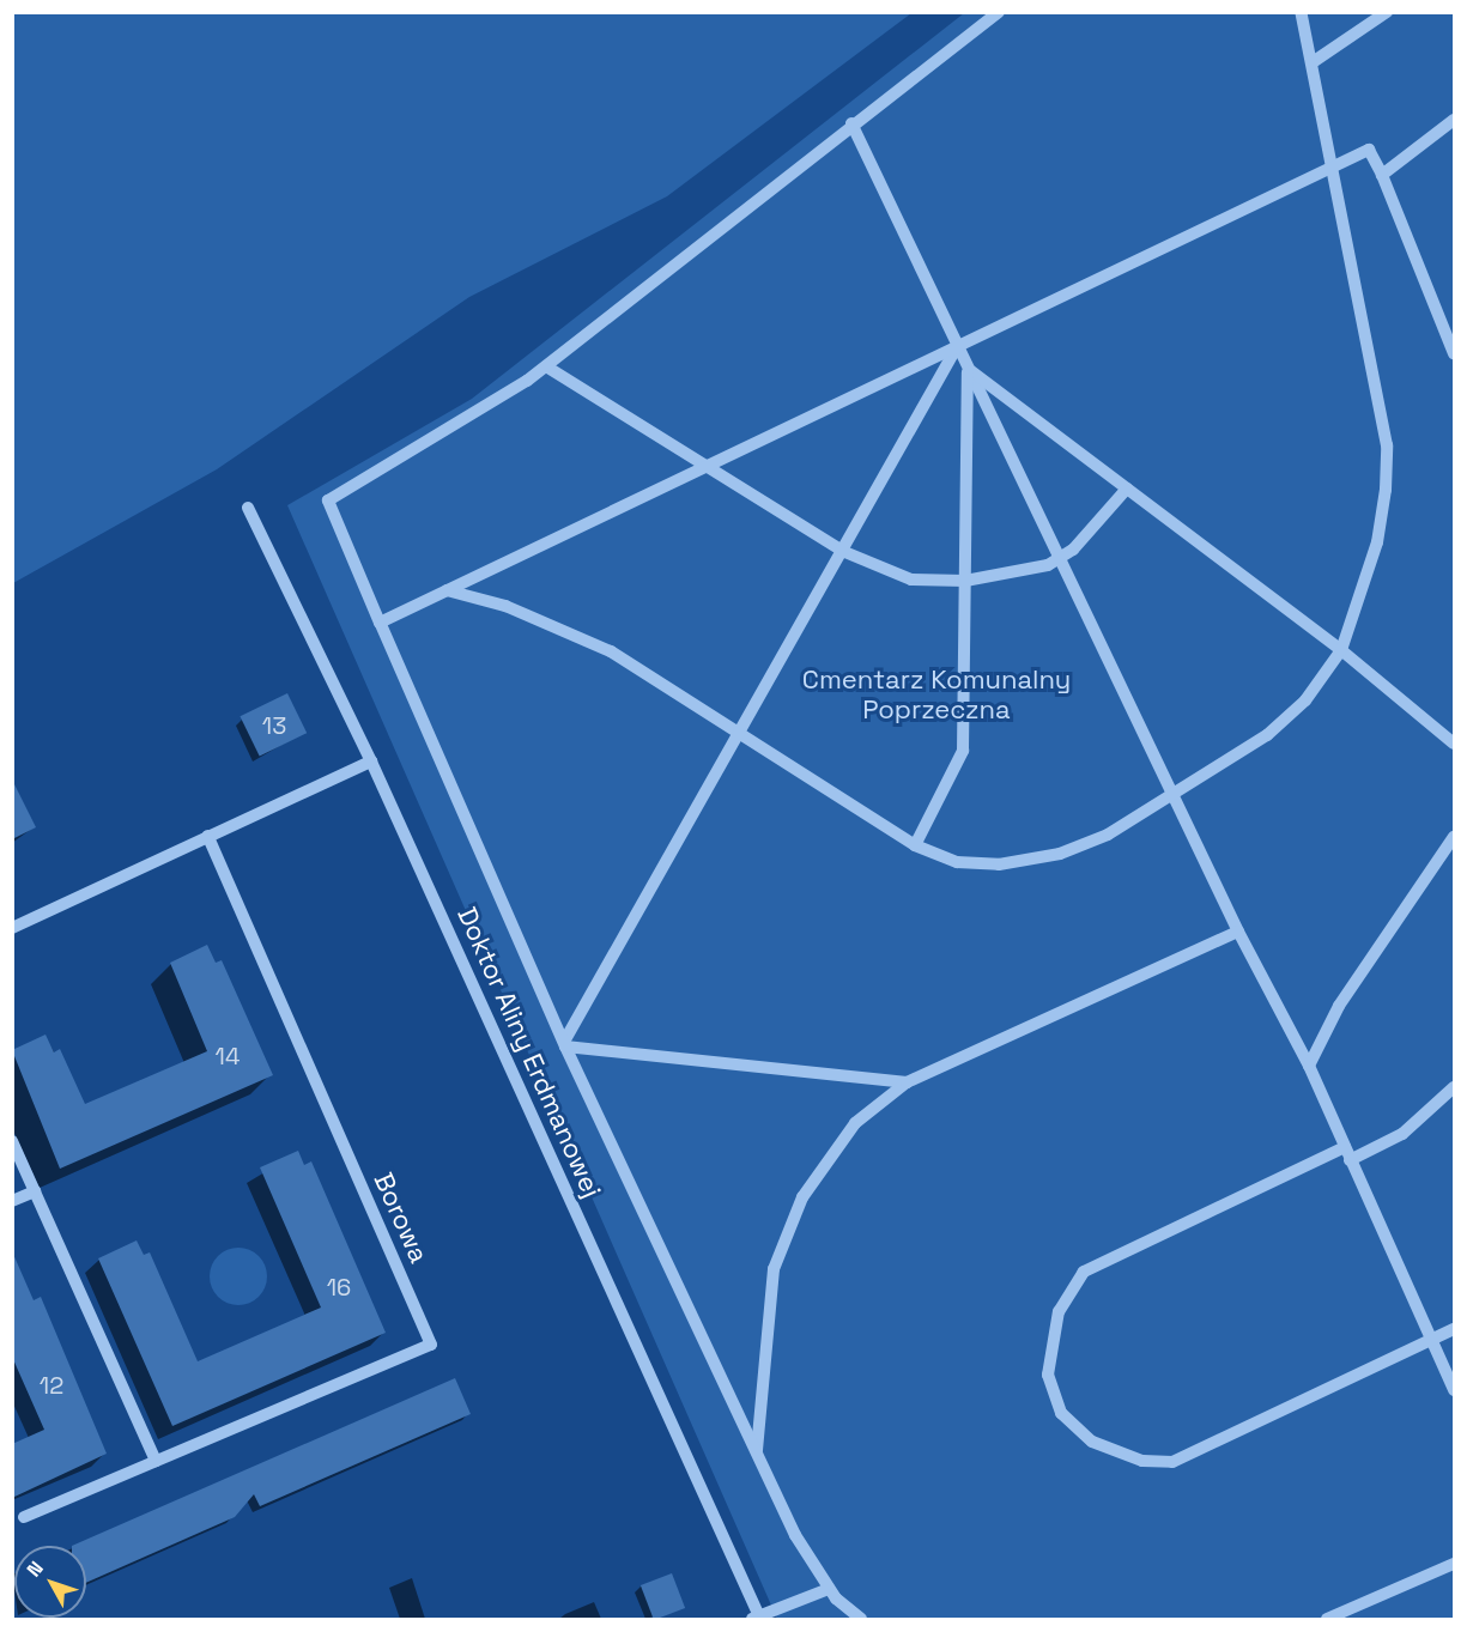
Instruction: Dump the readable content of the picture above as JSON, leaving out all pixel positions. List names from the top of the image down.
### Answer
{
  "streets": {
    "street": ["Doktor Aliny Erdmanowej", "Borowa"]
  },
  "parks": ["Cmentarz Komunalny Poprzeczna"],
  "house_numbers": [
    "13",
    "14",
    "16",
    "12"
  ],
  "north": "top left"
}
